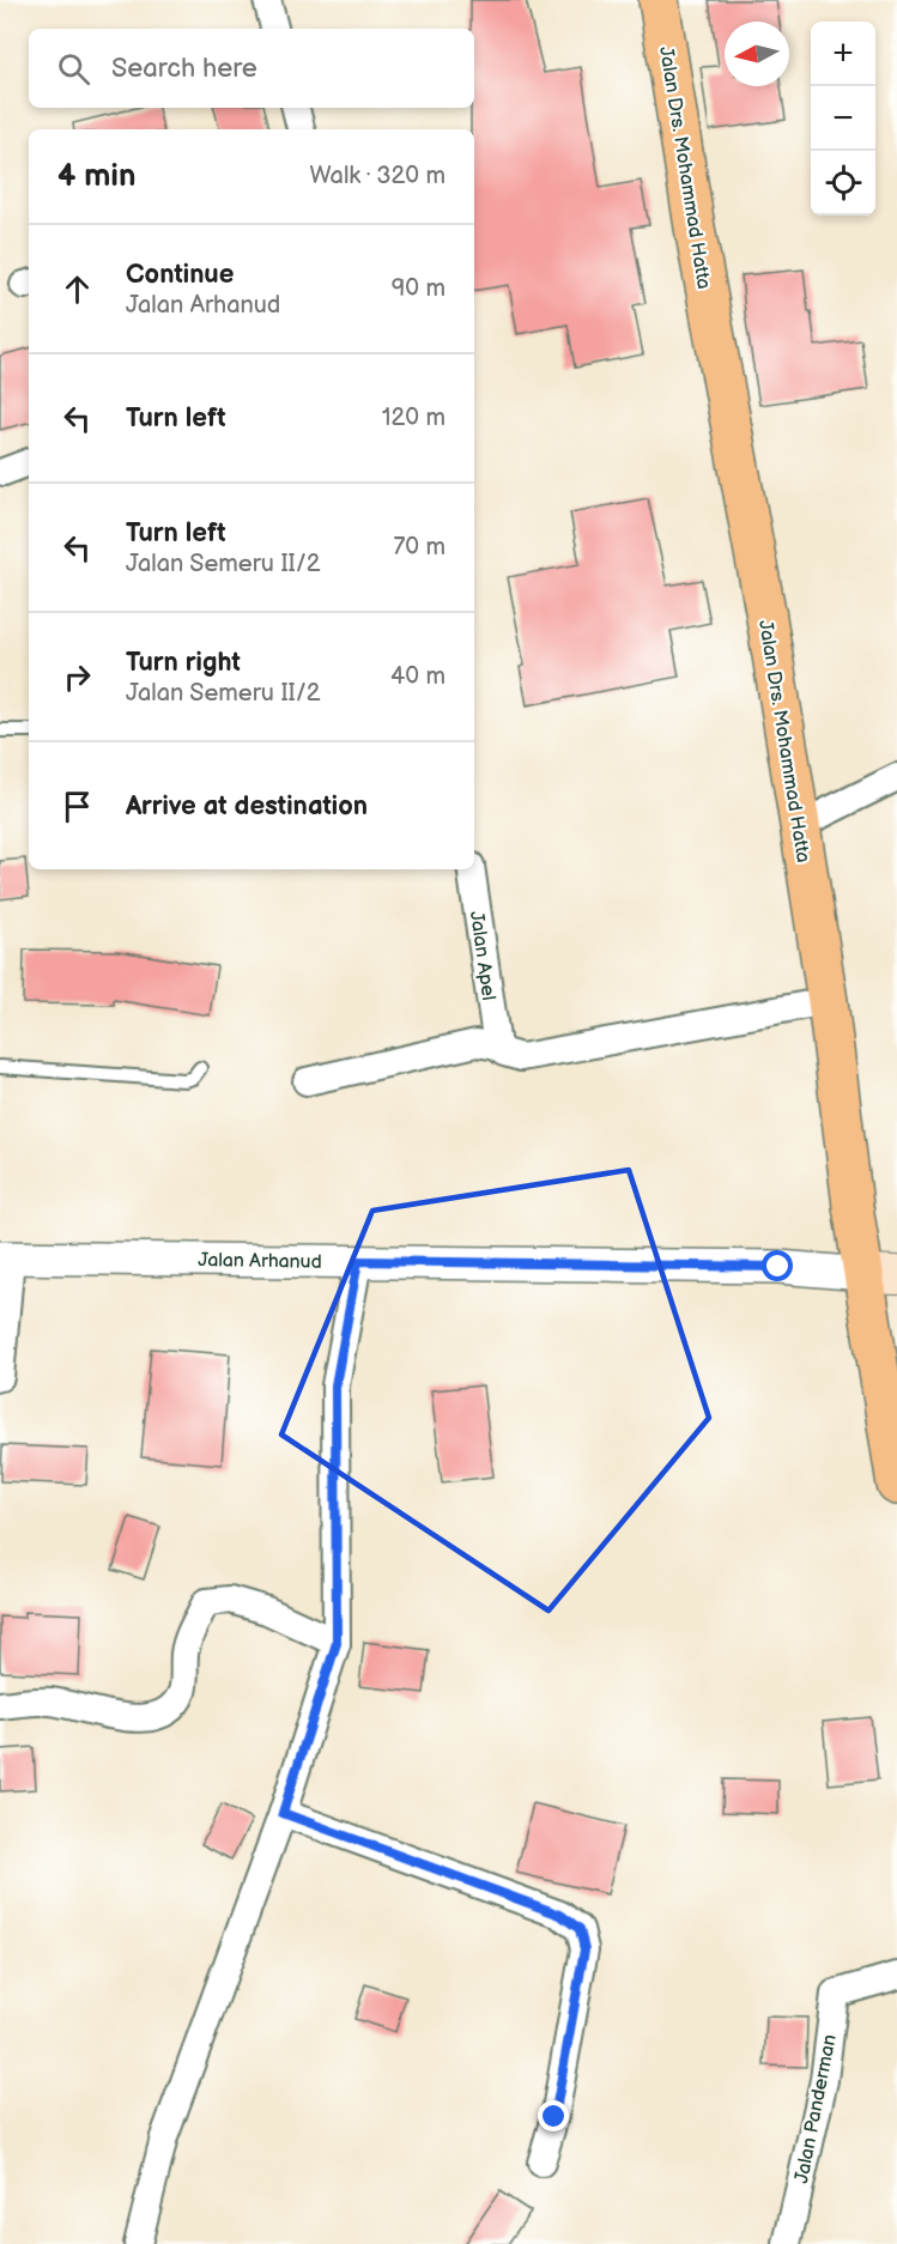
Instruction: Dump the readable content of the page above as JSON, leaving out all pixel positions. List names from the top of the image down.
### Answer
{
  "streets": {
    "main road": ["Jalan Drs. Mohammad Hatta"],
    "street": ["Jalan Apel", "Jalan Arhanud", "Jalan Panderman"]
  },
  "crossings": [
    ["Jalan Drs. Mohammad Hatta", "Jalan Arhanud"]
  ],
  "north": "left",
  "page": {
    "map_buttons": ["+", "−"],
    "search": "Search here",
    "heading": ["4 min", "Walk · 320 m"],
    "list": [
      ["Continue", "Jalan Arhanud", "90 m"],
      ["Turn left", "120 m"],
      ["Turn left", "Jalan Semeru II/2", "70 m"],
      ["Turn right", "Jalan Semeru II/2", "40 m"],
      "Arrive at destination"
    ]
  }
}
